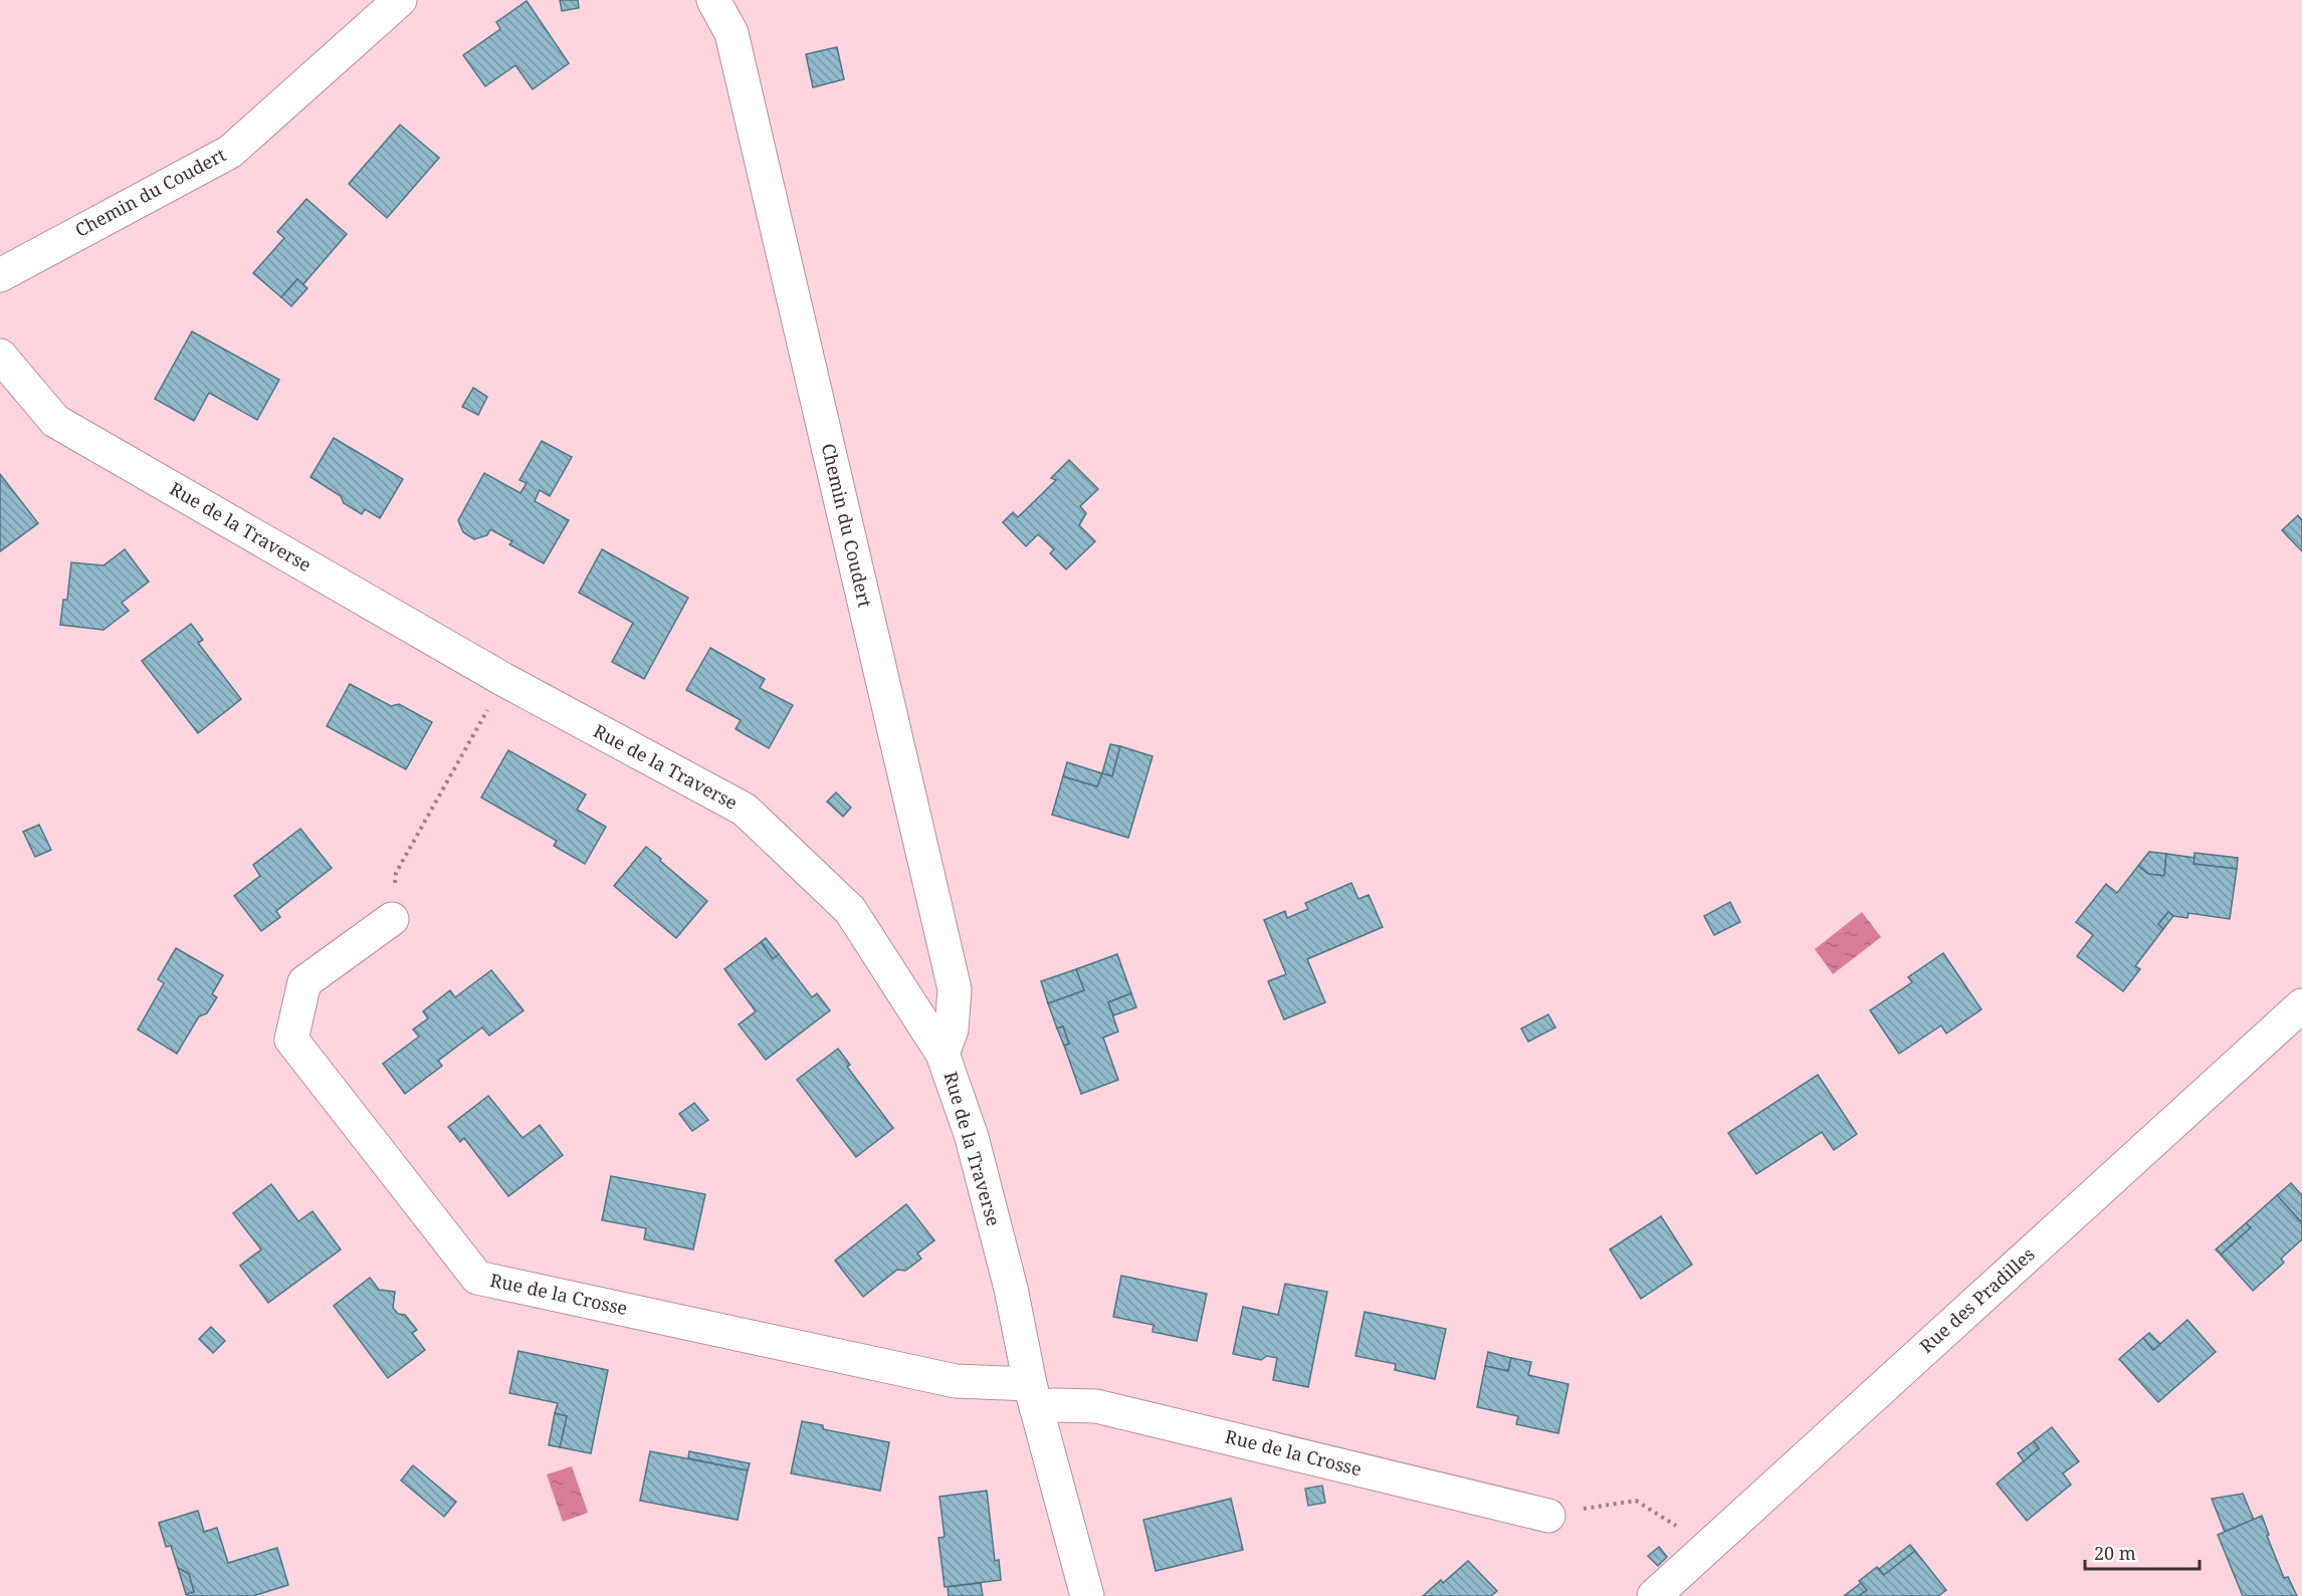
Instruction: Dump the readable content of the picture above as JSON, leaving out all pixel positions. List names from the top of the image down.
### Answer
{
  "streets": {
    "street": [
      "Chemin du Coudert",
      "Rue de la Traverse",
      "Rue de la Crosse",
      "Rue des Pradilles"
    ]
  },
  "crossings": [
    ["Chemin du Coudert", "Rue de la Traverse"],
    ["Rue de la Traverse", "Rue de la Crosse"]
  ],
  "scale_bar": "20 m"
}
